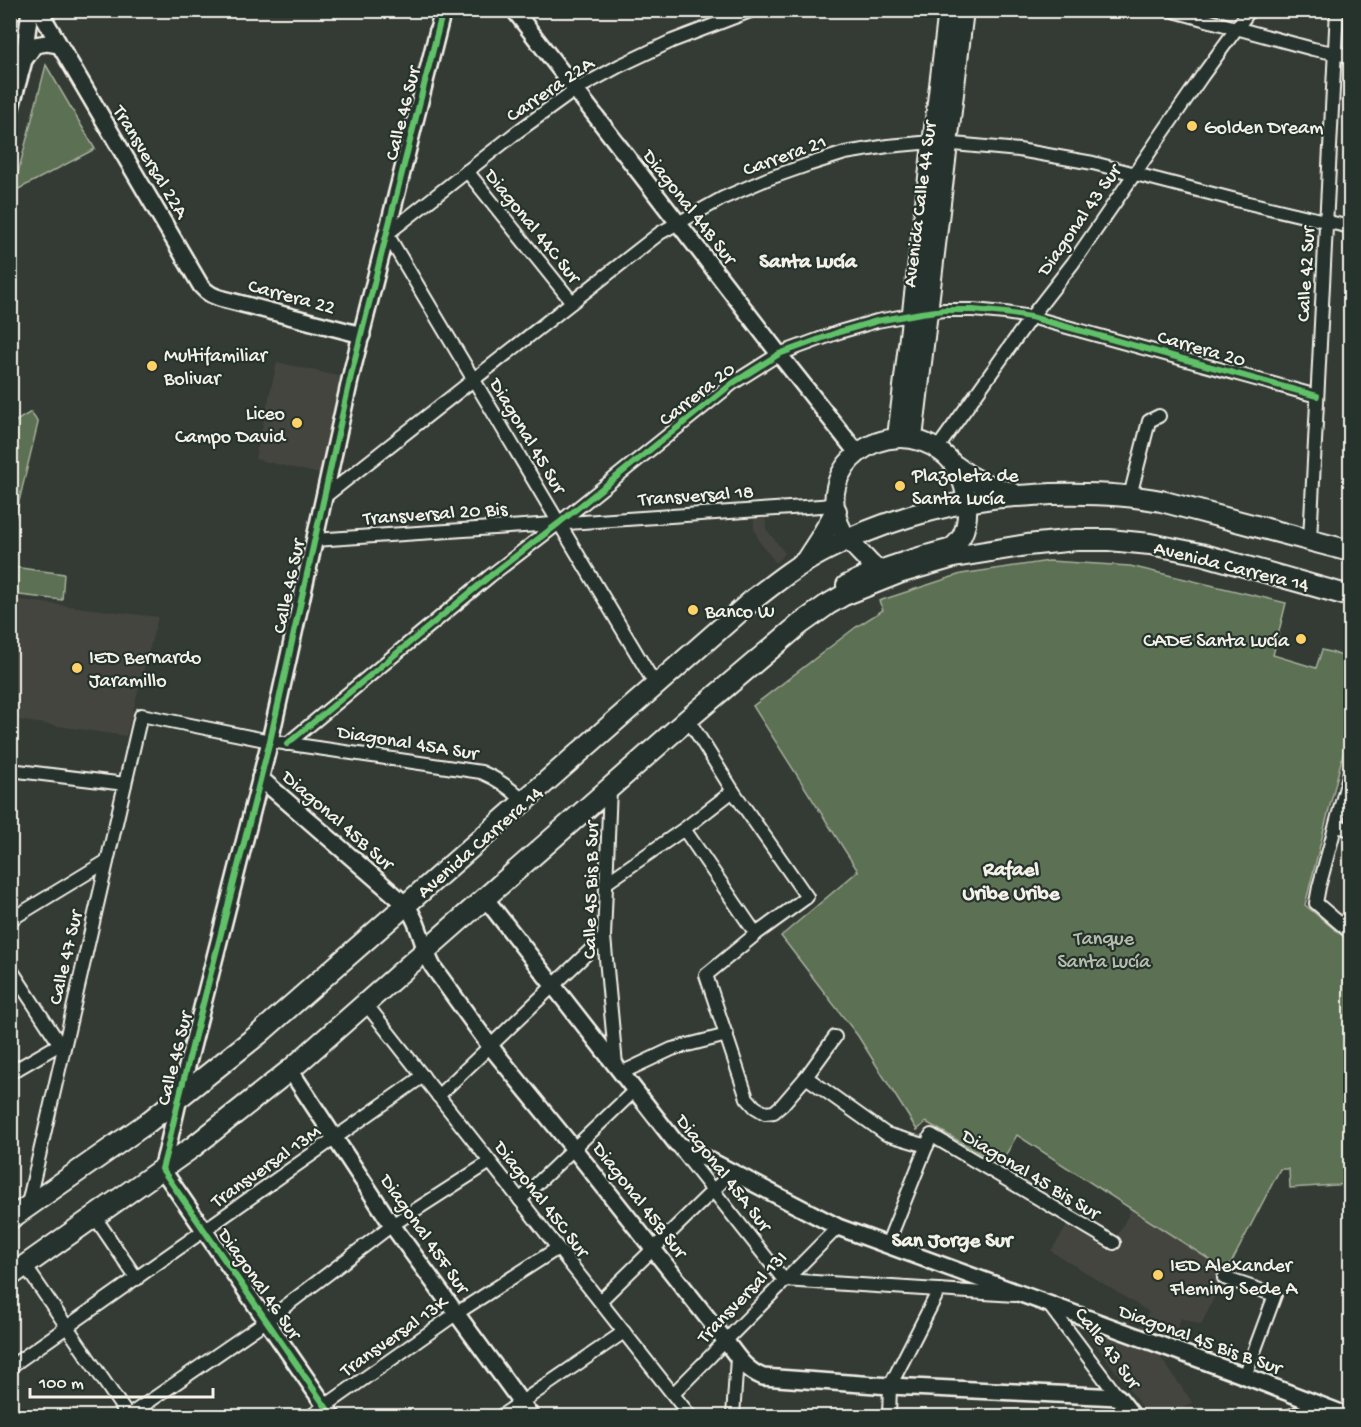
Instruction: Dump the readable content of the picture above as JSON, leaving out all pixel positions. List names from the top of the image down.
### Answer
{
  "streets": {
    "main road": ["Avenida Calle 44 Sur", "Avenida Carrera 14"],
    "street": [
      "Carrera 22A",
      "Calle 46 Sur",
      "Carrera 21",
      "Transversal 22A",
      "Diagonal 44B Sur",
      "Diagonal 43 Sur",
      "Diagonal 44C Sur",
      "Calle 42 Sur",
      "Carrera 22",
      "Carrera 20",
      "Diagonal 45 Sur",
      "Transversal 18",
      "Transversal 20 Bis",
      "Diagonal 45A Sur",
      "Diagonal 45B Sur",
      "Calle 45 Bis B Sur",
      "Calle 47 Sur",
      "Transversal 13M",
      "Diagonal 45 Bis Sur",
      "Diagonal 45C Sur",
      "Diagonal 45F Sur",
      "Diagonal 46 Sur",
      "Transversal 13I",
      "Transversal 13K",
      "Diagonal 45 Bis B Sur",
      "Calle 43 Sur"
    ]
  },
  "crossings": [
    ["Carrera 22A", "Calle 46 Sur"],
    ["Carrera 22A", "Diagonal 44B Sur"],
    ["Carrera 22A", "Diagonal 44C Sur"],
    ["Carrera 22A", "Diagonal 45 Sur"],
    ["Calle 46 Sur", "Carrera 21"],
    ["Calle 46 Sur", "Carrera 22"],
    ["Calle 46 Sur", "Carrera 20"],
    ["Calle 46 Sur", "Diagonal 45 Sur"],
    ["Calle 46 Sur", "Transversal 20 Bis"],
    ["Calle 46 Sur", "Avenida Carrera 14"],
    ["Calle 46 Sur", "Diagonal 45A Sur"],
    ["Calle 46 Sur", "Diagonal 45B Sur"],
    ["Calle 46 Sur", "Calle 47 Sur"],
    ["Calle 46 Sur", "Diagonal 46 Sur"],
    ["Carrera 21", "Avenida Calle 44 Sur"],
    ["Carrera 21", "Diagonal 44B Sur"],
    ["Carrera 21", "Diagonal 43 Sur"],
    ["Carrera 21", "Diagonal 44C Sur"],
    ["Carrera 21", "Calle 42 Sur"],
    ["Carrera 21", "Diagonal 45 Sur"],
    ["Transversal 22A", "Carrera 22"],
    ["Avenida Calle 44 Sur", "Carrera 20"],
    ["Diagonal 44B Sur", "Carrera 20"],
    ["Diagonal 43 Sur", "Carrera 20"],
    ["Calle 42 Sur", "Carrera 20"],
    ["Calle 42 Sur", "Avenida Carrera 14"],
    ["Carrera 20", "Diagonal 45 Sur"],
    ["Carrera 20", "Transversal 18"],
    ["Carrera 20", "Transversal 20 Bis"],
    ["Carrera 20", "Diagonal 45A Sur"],
    ["Carrera 20", "Calle 47 Sur"],
    ["Diagonal 45 Sur", "Transversal 18"],
    ["Diagonal 45 Sur", "Transversal 20 Bis"],
    ["Diagonal 45 Sur", "Avenida Carrera 14"],
    ["Transversal 18", "Transversal 20 Bis"],
    ["Avenida Carrera 14", "Diagonal 45A Sur"],
    ["Avenida Carrera 14", "Diagonal 45B Sur"],
    ["Avenida Carrera 14", "Calle 45 Bis B Sur"],
    ["Avenida Carrera 14", "Calle 47 Sur"],
    ["Avenida Carrera 14", "Diagonal 45C Sur"],
    ["Avenida Carrera 14", "Diagonal 45F Sur"],
    ["Avenida Carrera 14", "Diagonal 46 Sur"],
    ["Diagonal 45A Sur", "Calle 45 Bis B Sur"],
    ["Diagonal 45A Sur", "Calle 47 Sur"],
    ["Diagonal 45A Sur", "Transversal 13I"],
    ["Diagonal 45A Sur", "Diagonal 45 Bis B Sur"],
    ["Diagonal 45B Sur", "Transversal 13I"],
    ["Diagonal 45B Sur", "Calle 43 Sur"],
    ["Transversal 13M", "Diagonal 45C Sur"],
    ["Transversal 13M", "Diagonal 45F Sur"],
    ["Transversal 13M", "Diagonal 46 Sur"],
    ["Diagonal 45C Sur", "Transversal 13I"],
    ["Diagonal 45C Sur", "Transversal 13K"],
    ["Diagonal 45F Sur", "Transversal 13K"],
    ["Diagonal 46 Sur", "Transversal 13K"],
    ["Transversal 13I", "Diagonal 45 Bis B Sur"],
    ["Diagonal 45 Bis B Sur", "Calle 43 Sur"]
  ],
  "districts": ["Santa Lucía", "Rafael Uribe Uribe", "San Jorge Sur"],
  "parks": ["Tanque Santa Lucía"],
  "places": [
    "Golden Dream",
    "Multifamiliar Bolivar",
    "Liceo Campo David",
    "Plazoleta de Santa Lucía",
    "Banco W",
    "CADE Santa Lucía",
    "IED Bernardo Jaramillo",
    "IED Alexander Fleming Sede A"
  ],
  "scale_bar": "100 m"
}
